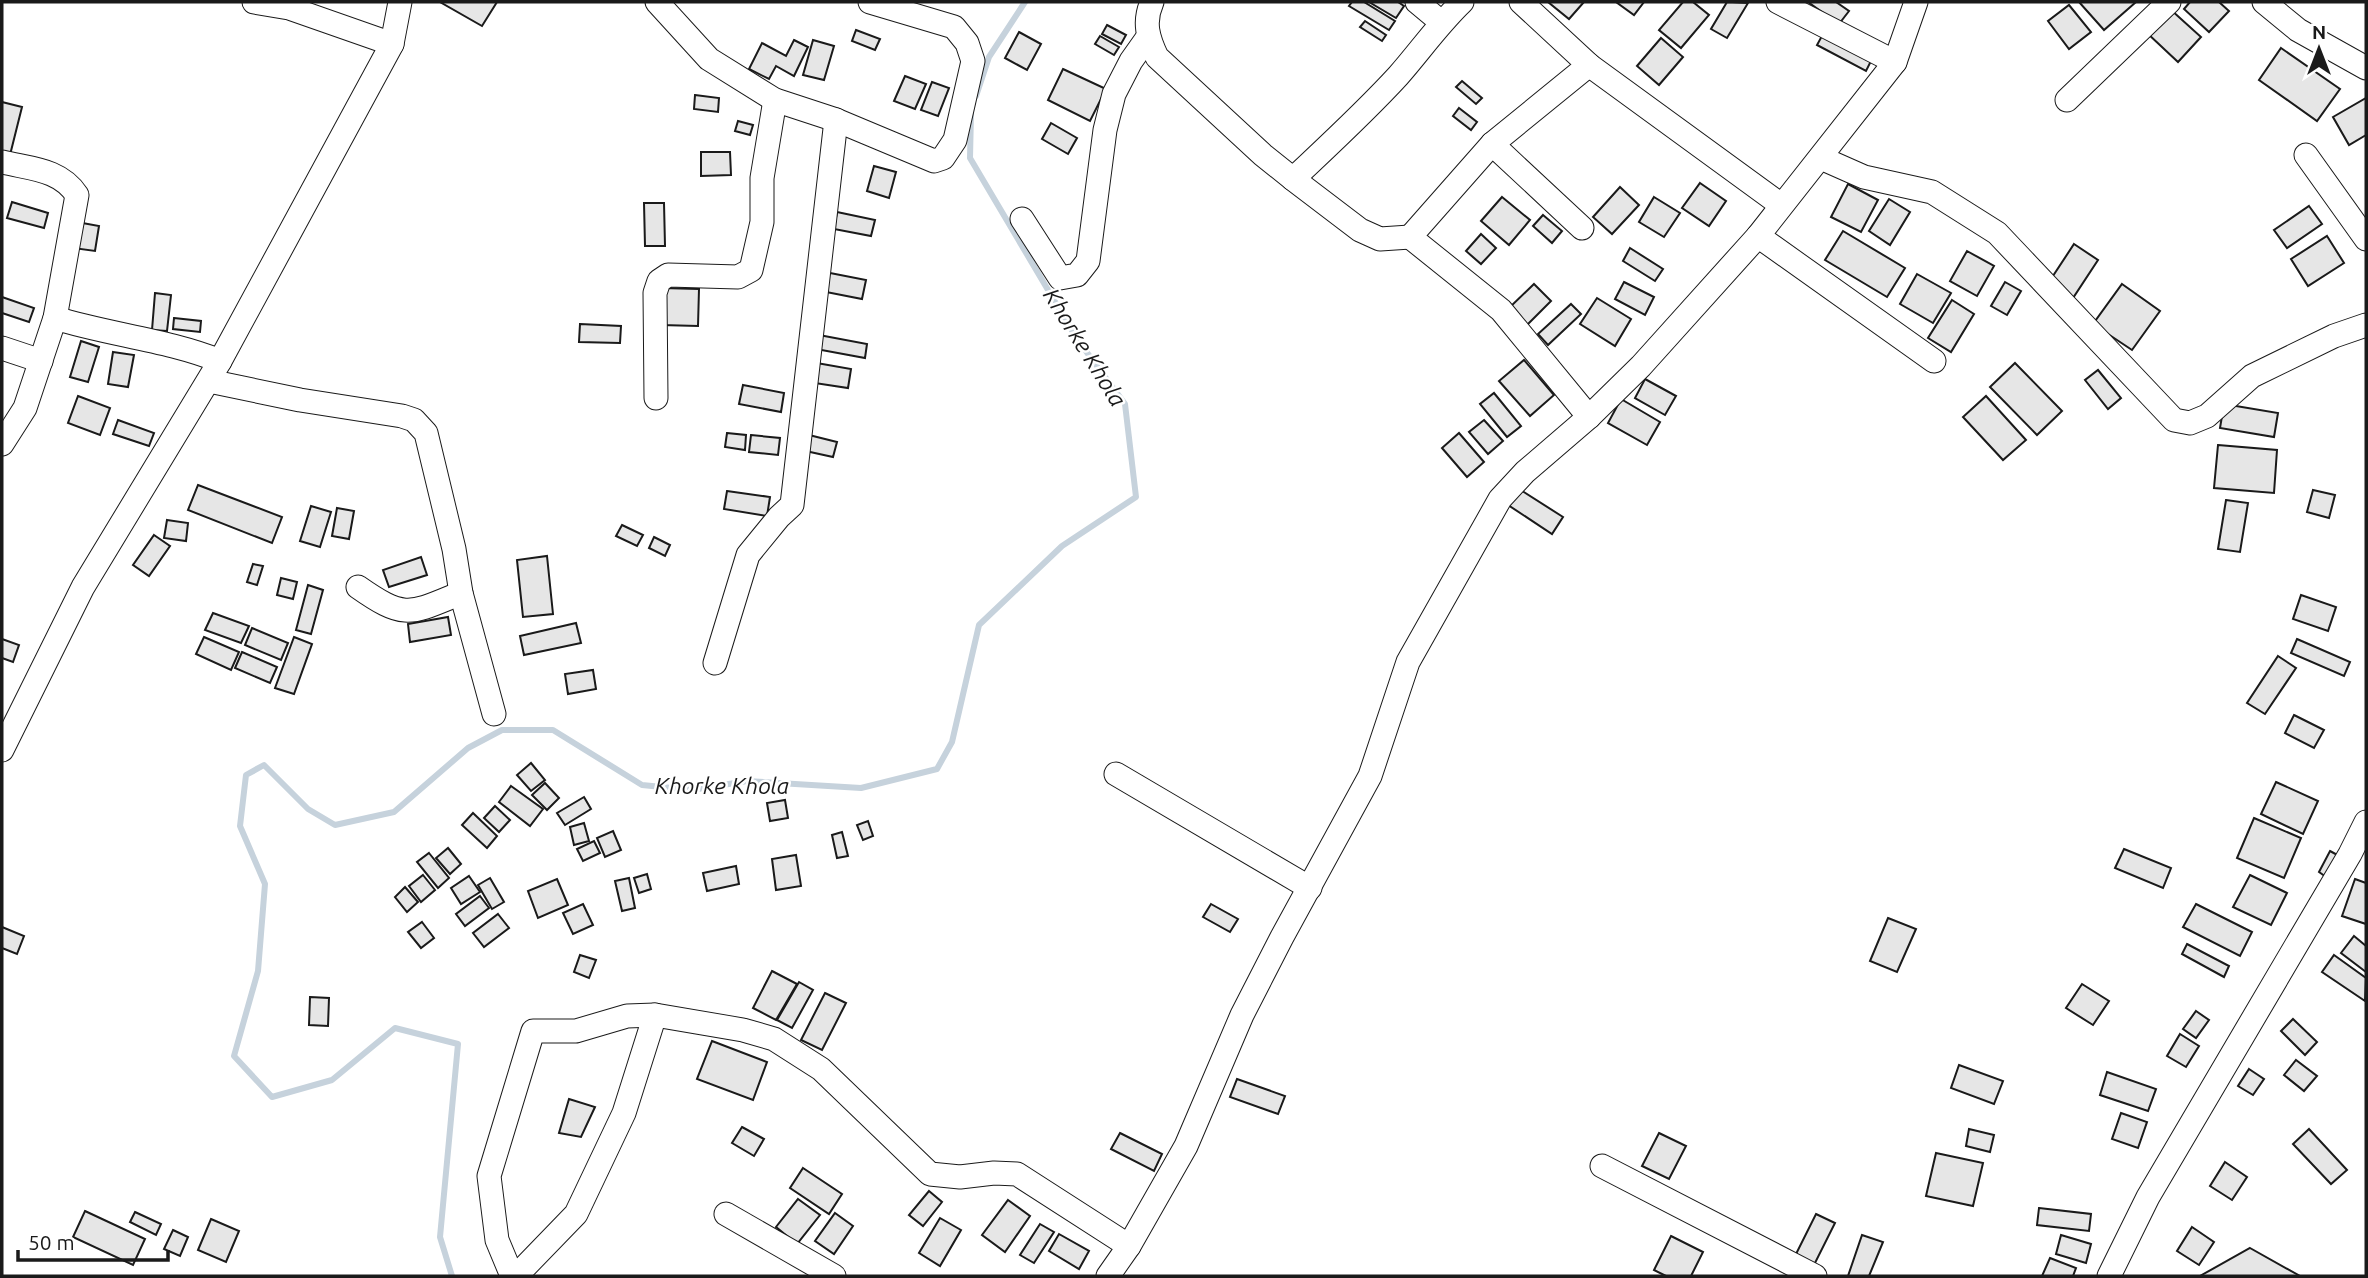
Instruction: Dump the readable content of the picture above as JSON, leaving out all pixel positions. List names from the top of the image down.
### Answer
{
  "water": ["Khorke Khola"],
  "scale_bar": "50 m",
  "north": "top"
}
